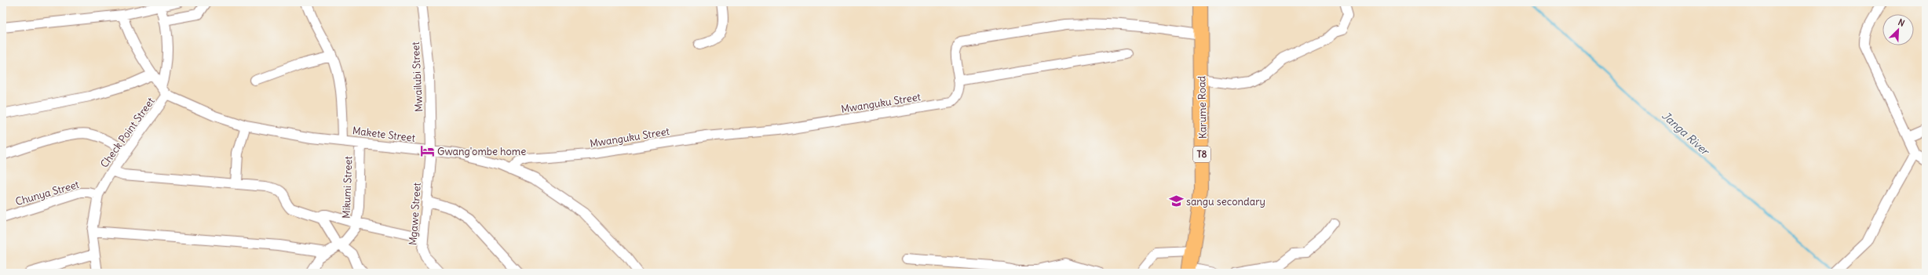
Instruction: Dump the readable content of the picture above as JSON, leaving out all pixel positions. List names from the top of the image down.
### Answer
{
  "streets": {
    "highway": ["Karume Road", "T8"],
    "street": [
      "Mwailubi Street",
      "Mwanguku Street",
      "Check Point Street",
      "Makete Street",
      "Mikumi Street",
      "Chunya Street",
      "Mgawe Street"
    ]
  },
  "crossings": [
    ["Mwailubi Street", "Makete Street"],
    ["Mwailubi Street", "Mgawe Street"],
    ["Mwanguku Street", "Karume Road"],
    ["Mwanguku Street", "Makete Street"],
    ["Mwanguku Street", "T8"],
    ["Karume Road", "T8"],
    ["Check Point Street", "Makete Street"],
    ["Check Point Street", "Chunya Street"],
    ["Makete Street", "Mikumi Street"],
    ["Makete Street", "Mgawe Street"]
  ],
  "water": ["Janga River"],
  "places": {
    "hotel": ["Gwang'ombe home"],
    "school or university": ["sangu secondary"]
  },
  "north": "top right"
}
